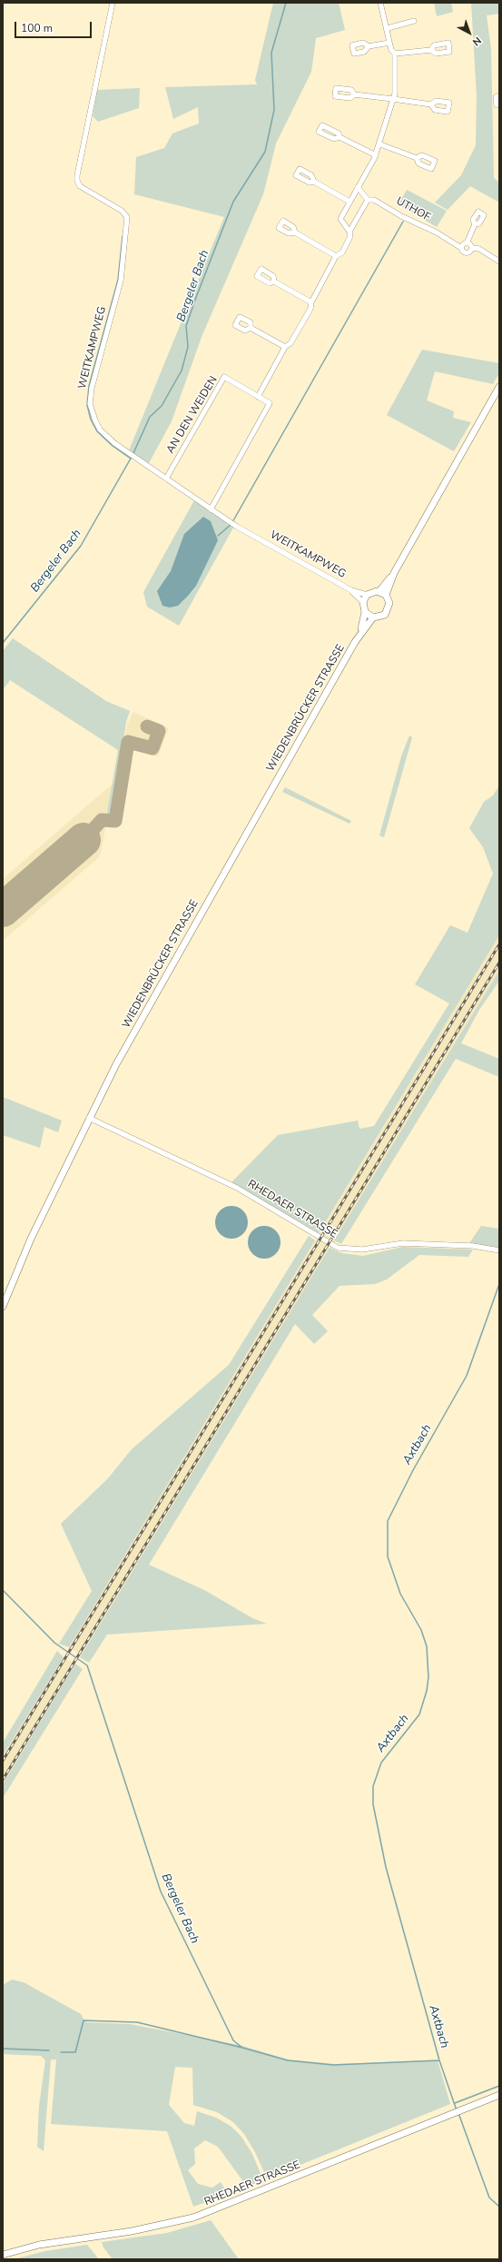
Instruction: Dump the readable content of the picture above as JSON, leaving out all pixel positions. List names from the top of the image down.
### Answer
{
  "streets": {
    "street": [
      "UTHOF",
      "WEITKAMPWEG",
      "AN DEN WEIDEN",
      "WIEDENBRÜCKER STRASSE",
      "RHEDAER STRASSE"
    ]
  },
  "crossings": [
    ["WEITKAMPWEG", "AN DEN WEIDEN"],
    ["WIEDENBRÜCKER STRASSE", "RHEDAER STRASSE"]
  ],
  "water": ["Bergeler Bach", "Axtbach"],
  "scale_bar": "100 m",
  "north": "bottom right"
}
